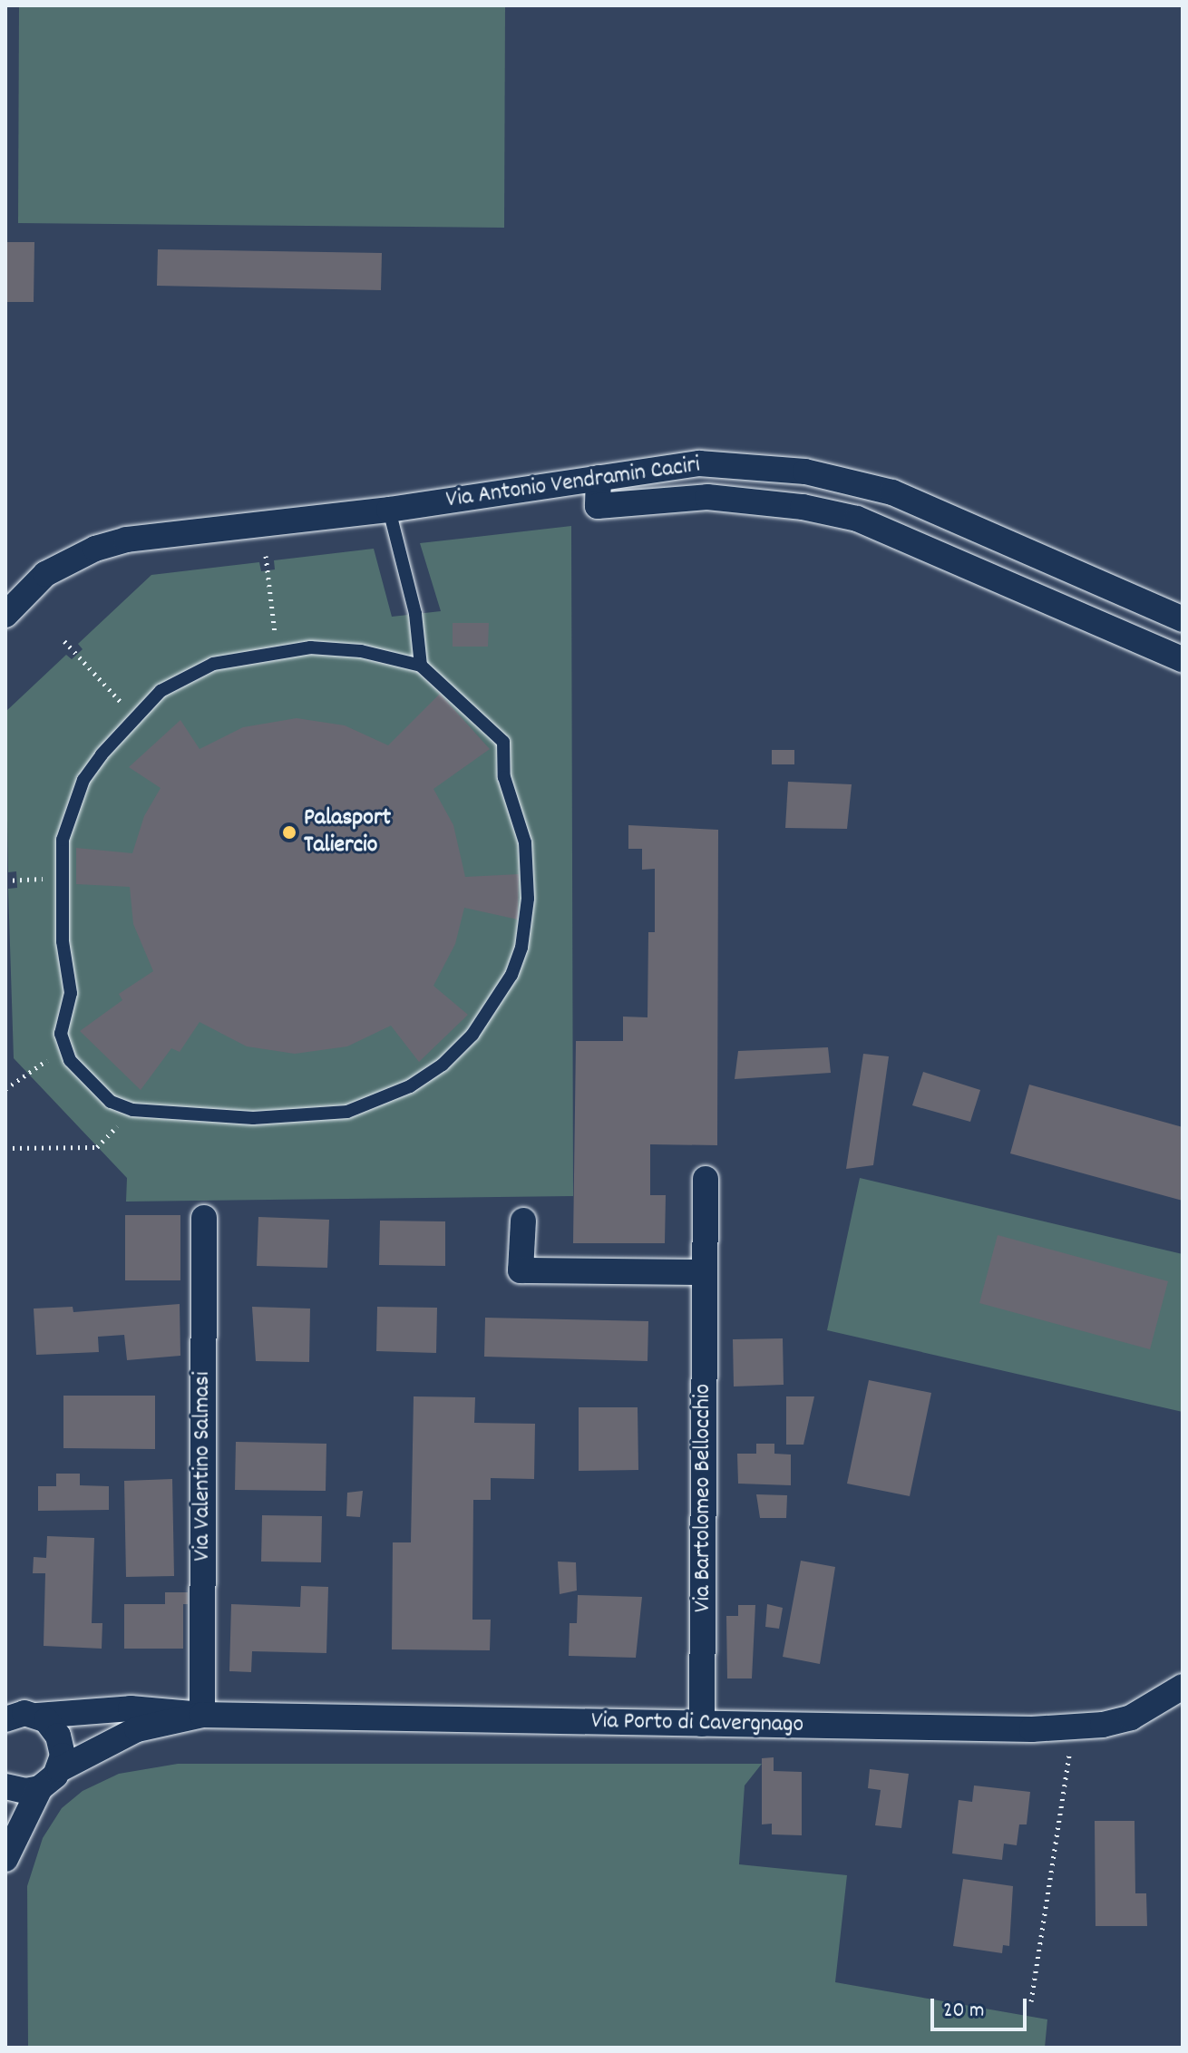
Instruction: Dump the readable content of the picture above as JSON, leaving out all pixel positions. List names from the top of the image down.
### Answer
{
  "streets": {
    "street": [
      "Via Antonio Vendramin Caciri",
      "Via Valentino Salmasi",
      "Via Bartolomeo Bellocchio",
      "Via Porto di Cavergnago"
    ]
  },
  "crossings": [
    ["Via Valentino Salmasi", "Via Porto di Cavergnago"],
    ["Via Bartolomeo Bellocchio", "Via Porto di Cavergnago"]
  ],
  "places": ["Palasport Taliercio"],
  "scale_bar": "20 m"
}
